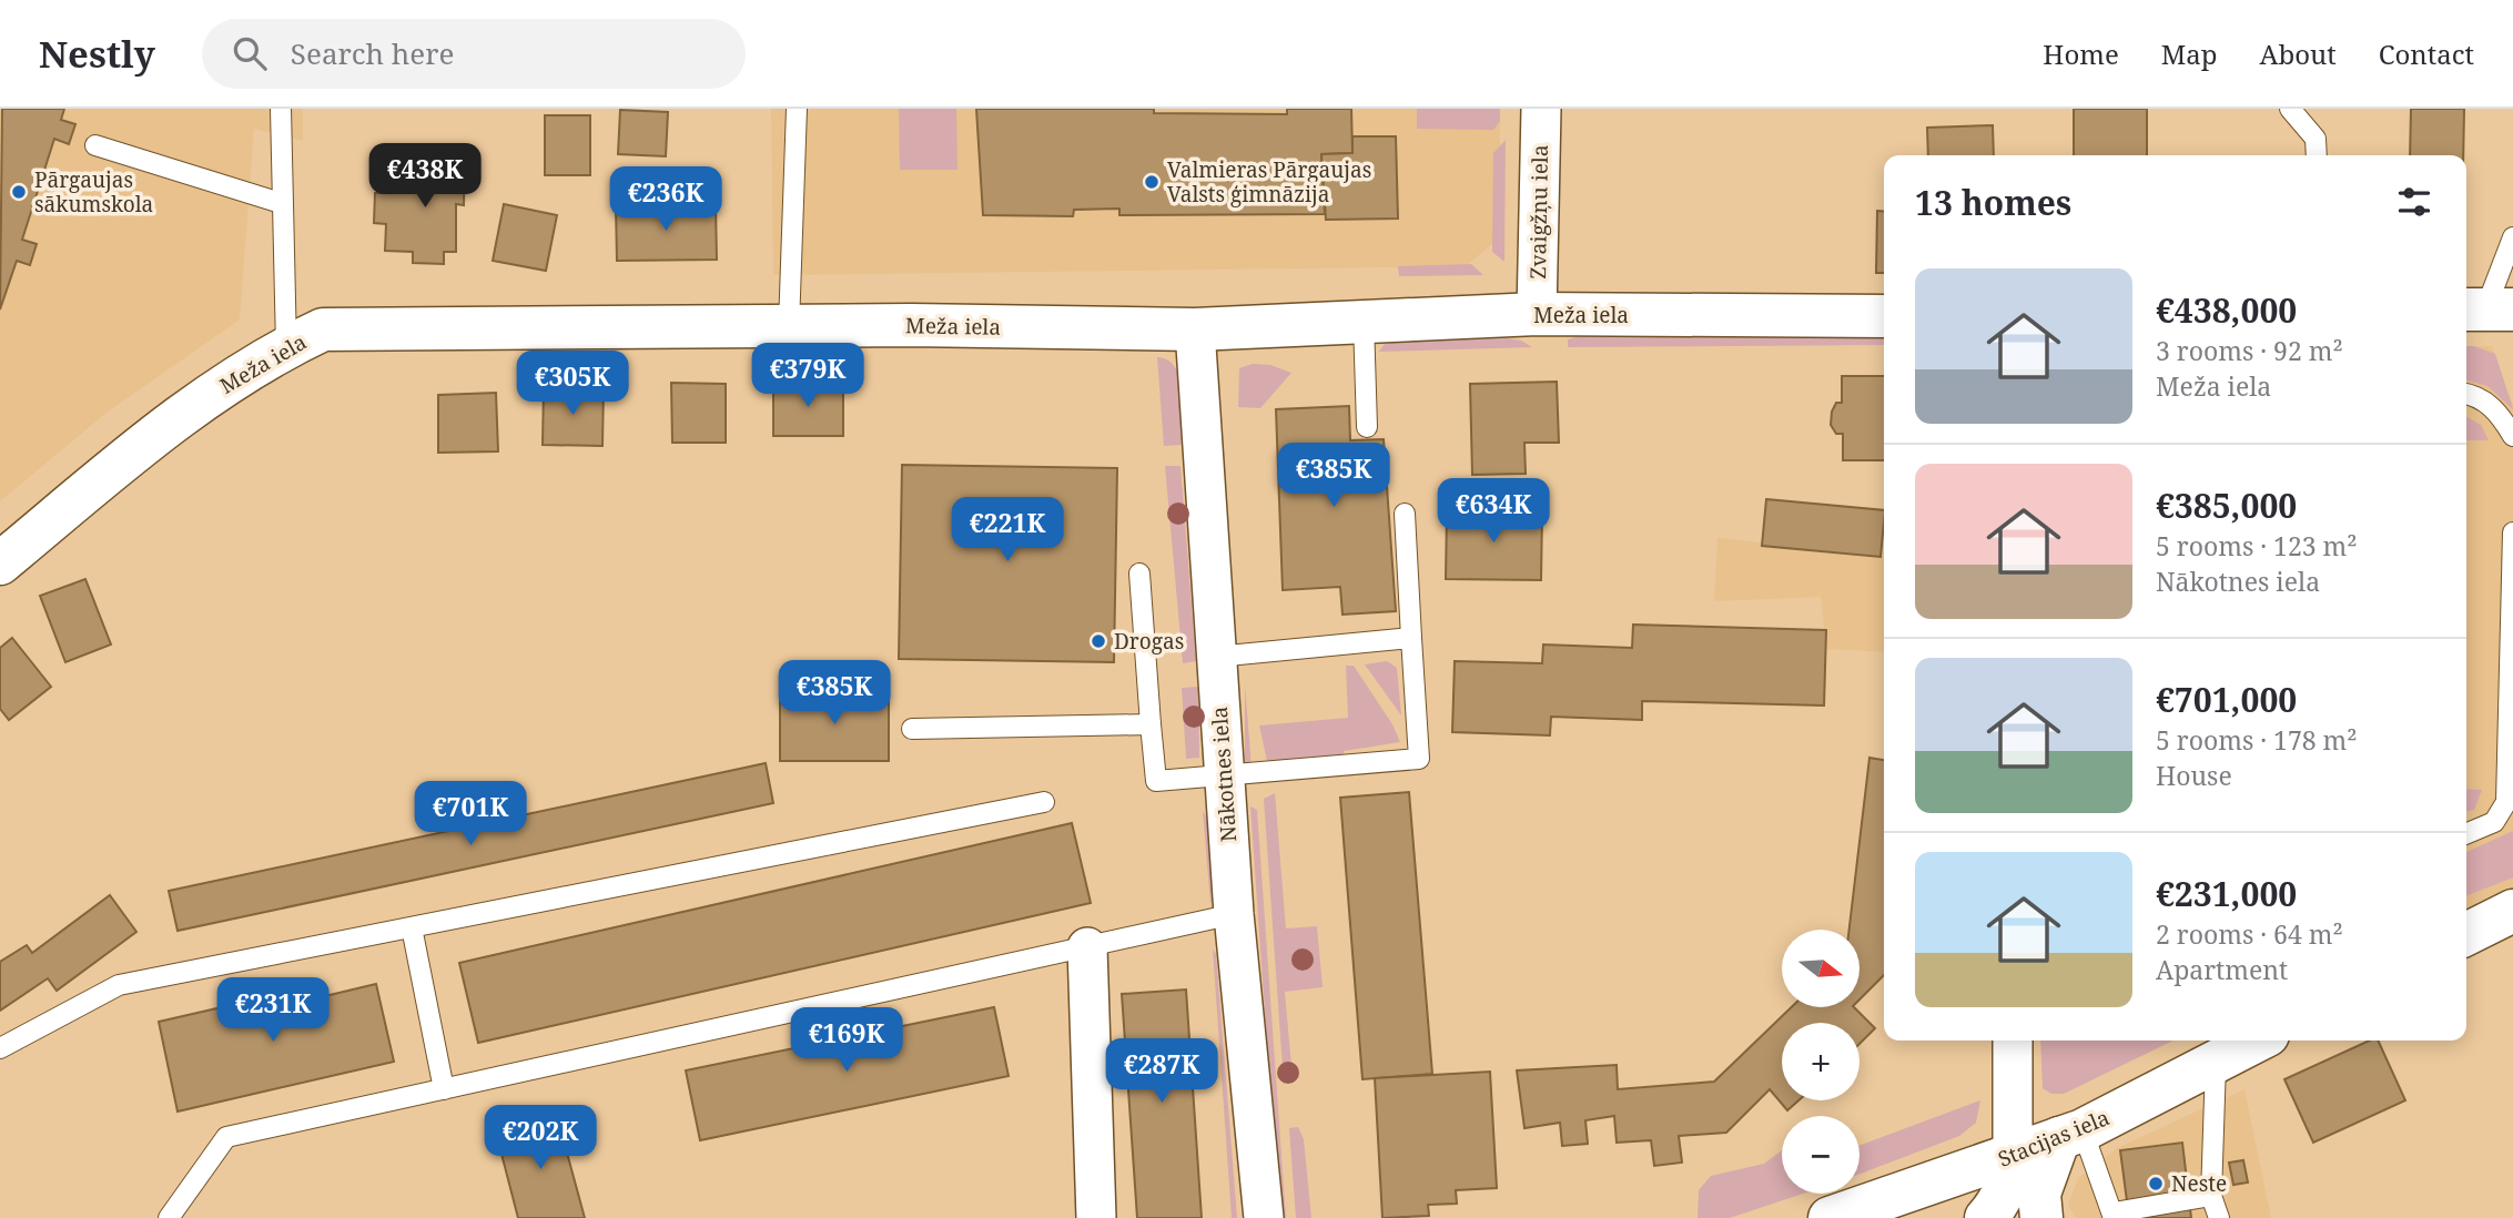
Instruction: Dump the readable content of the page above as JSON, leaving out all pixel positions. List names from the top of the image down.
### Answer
{
  "streets": {
    "street": [
      "Zvaigžņu iela",
      "Meža iela",
      "Nākotnes iela",
      "Stacijas iela"
    ]
  },
  "crossings": [
    ["Zvaigžņu iela", "Meža iela"],
    ["Meža iela", "Nākotnes iela"]
  ],
  "places": [
    "Valmieras Pārgaujas Valsts ģimnāzija",
    "Pārgaujas sākumskola",
    "Drogas",
    "Neste"
  ],
  "north": "right",
  "page": {
    "header": "Nestly",
    "search": "Search here",
    "nav": [
      "Home",
      "Map",
      "About",
      "Contact"
    ],
    "price": [
      "€438K",
      "€236K",
      "€379K",
      "€305K",
      "€385K",
      "€634K",
      "€221K",
      "€385K",
      "€701K",
      "€231K",
      "€169K",
      "€287K",
      "€202K"
    ],
    "heading": "13 homes",
    "list": [
      {
        "name": "€438,000",
        "note": "3 rooms · 92 m² · Meža iela"
      },
      {
        "name": "€385,000",
        "note": "5 rooms · 123 m² · Nākotnes iela"
      },
      {
        "name": "€701,000",
        "note": "5 rooms · 178 m² · House"
      },
      {
        "name": "€231,000",
        "note": "2 rooms · 64 m² · Apartment"
      }
    ],
    "map_buttons": ["+", "−"]
  }
}
